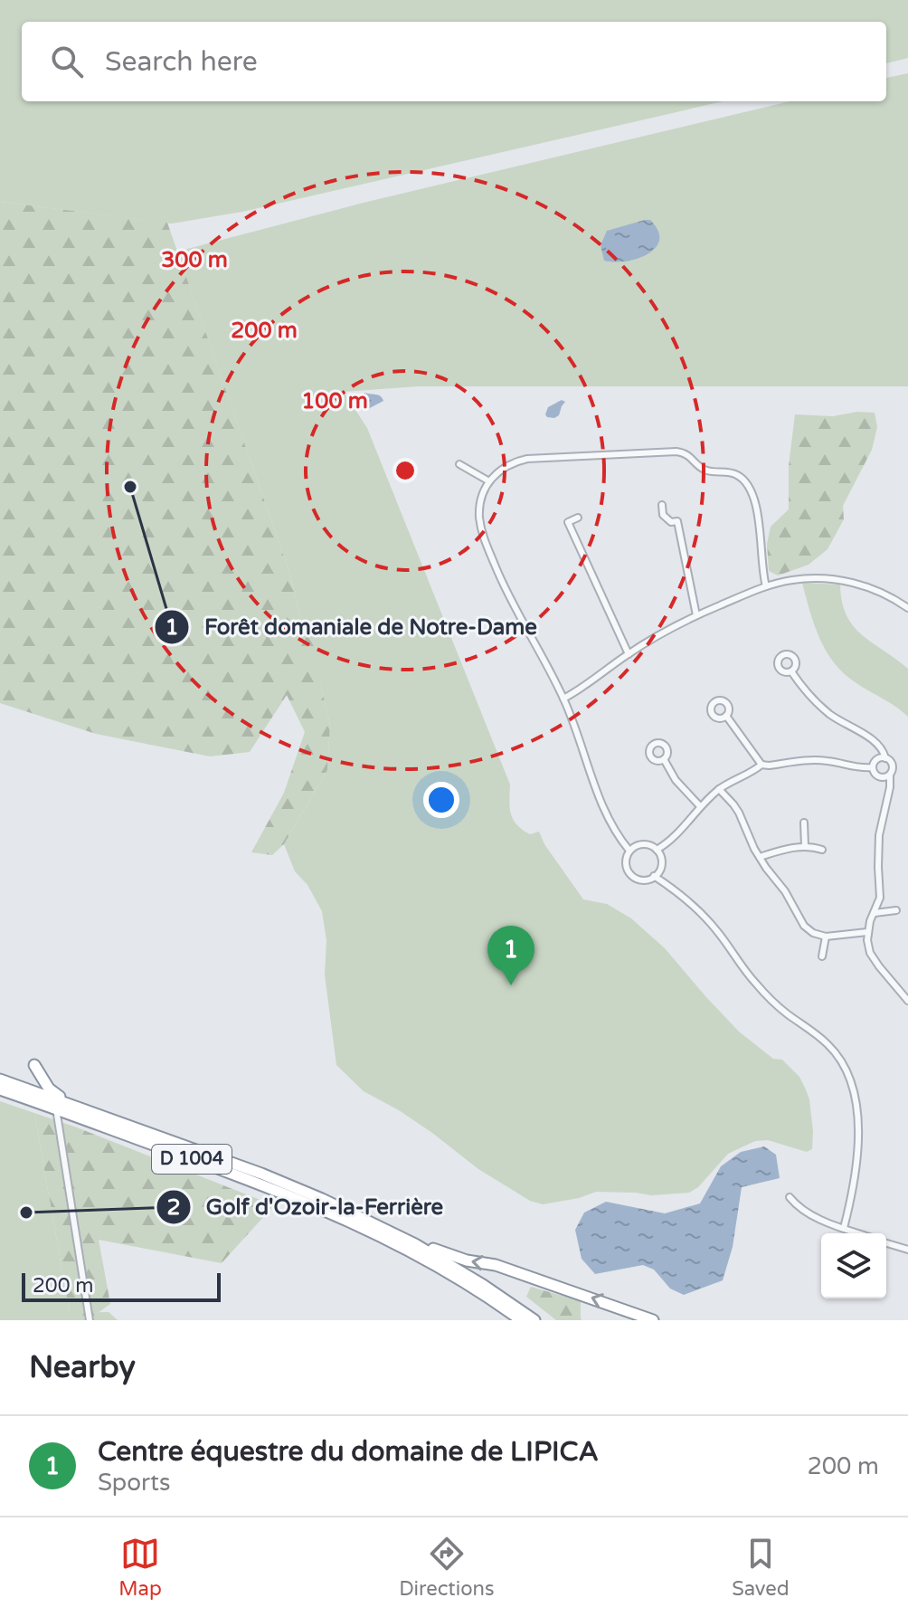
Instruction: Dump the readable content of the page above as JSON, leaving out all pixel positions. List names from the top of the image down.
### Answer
{
  "streets": {
    "highway": ["D 1004"]
  },
  "places": ["Forêt domaniale de Notre-Dame", "Golf d'Ozoir-la-Ferrière"],
  "scale_bar": "200 m",
  "page": {
    "search": "Search here",
    "pins": "1",
    "scale": "200 m",
    "heading": "Nearby",
    "list": [
      {
        "mark": "1",
        "name": "Centre équestre du domaine de LIPICA",
        "note": "Sports",
        "value": "200 m"
      }
    ],
    "nav": ["Map", "Directions", "Saved"]
  },
  "rings": ["300 m", "200 m", "100 m"]
}
